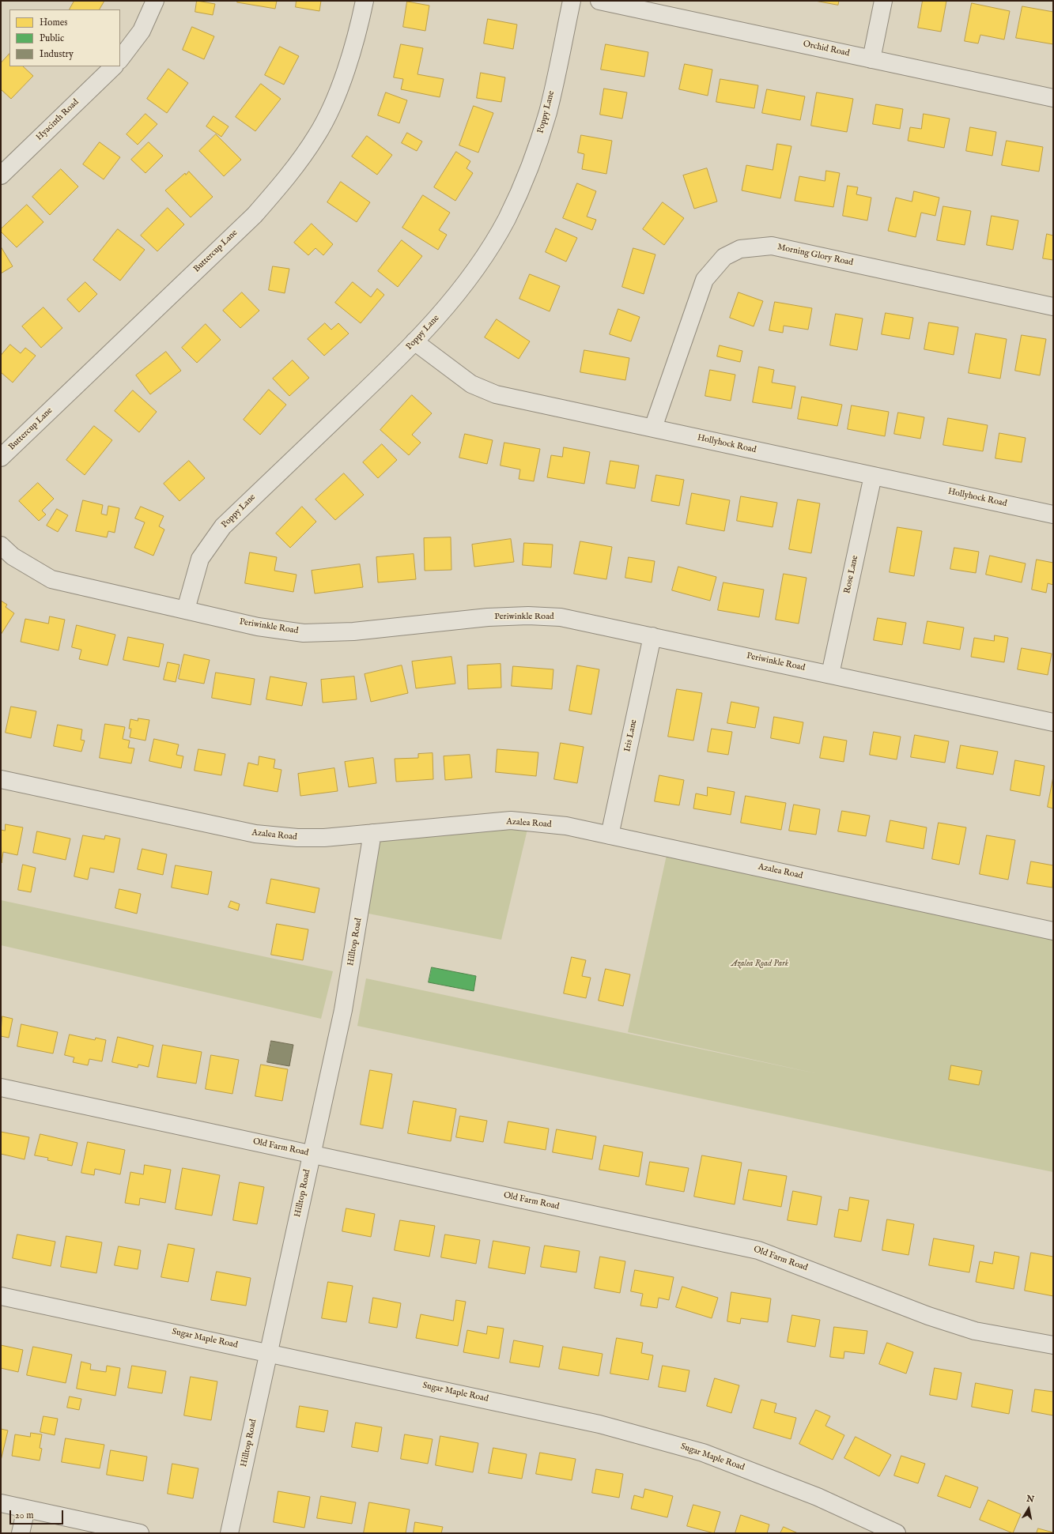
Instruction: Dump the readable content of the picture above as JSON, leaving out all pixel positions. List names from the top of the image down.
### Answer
{
  "streets": {
    "street": [
      "Orchid Road",
      "Poppy Lane",
      "Hyacinth Road",
      "Buttercup Lane",
      "Morning Glory Road",
      "Hollyhock Road",
      "Rose Lane",
      "Periwinkle Road",
      "Iris Lane",
      "Azalea Road",
      "Hilltop Road",
      "Old Farm Road",
      "Sugar Maple Road"
    ]
  },
  "crossings": [
    ["Poppy Lane", "Hollyhock Road"],
    ["Poppy Lane", "Periwinkle Road"],
    ["Morning Glory Road", "Hollyhock Road"],
    ["Hollyhock Road", "Rose Lane"],
    ["Rose Lane", "Periwinkle Road"],
    ["Periwinkle Road", "Iris Lane"],
    ["Iris Lane", "Azalea Road"],
    ["Azalea Road", "Hilltop Road"],
    ["Hilltop Road", "Old Farm Road"],
    ["Hilltop Road", "Sugar Maple Road"]
  ],
  "parks": ["Azalea Road Park"],
  "legend": ["Homes", "Public", "Industry"],
  "scale_bar": "20 m",
  "north": "top"
}
